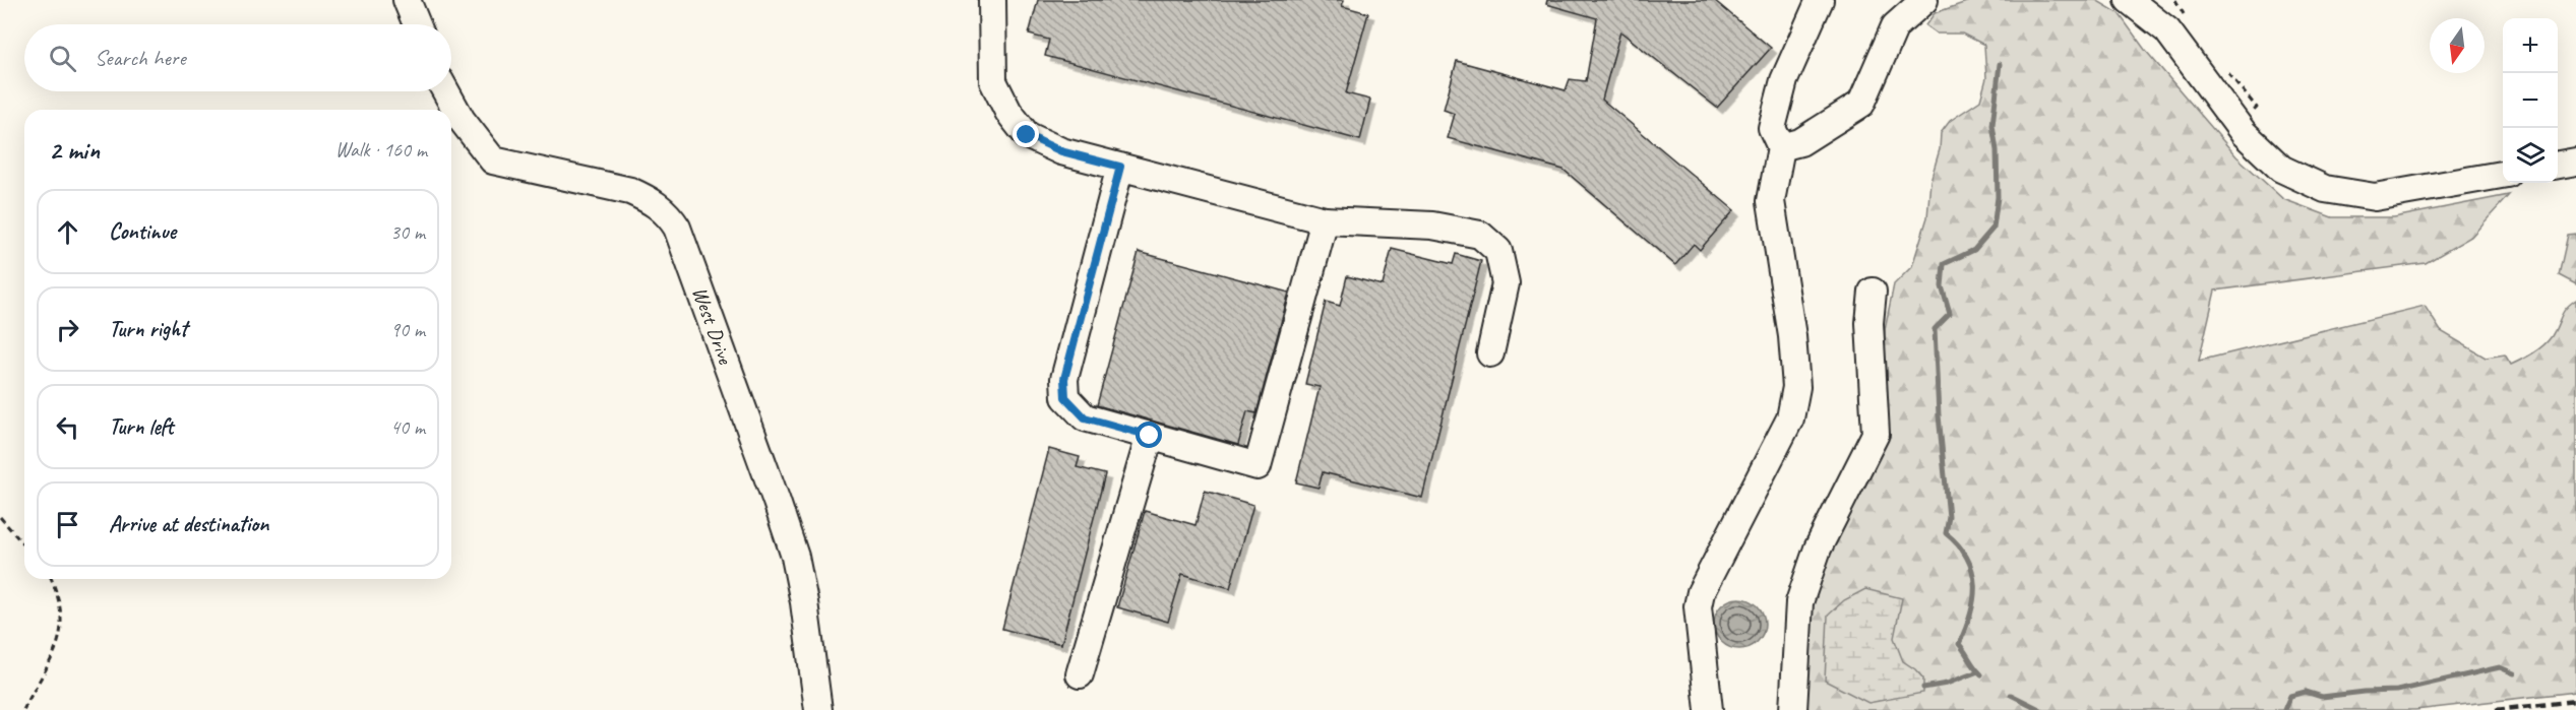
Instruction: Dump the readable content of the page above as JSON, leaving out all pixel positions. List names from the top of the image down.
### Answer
{
  "streets": {
    "street": ["West Drive"]
  },
  "north": "bottom",
  "page": {
    "map_buttons": ["+", "−"],
    "search": "Search here",
    "heading": ["2 min", "Walk · 160 m"],
    "list": [
      ["Continue", "30 m"],
      ["Turn right", "90 m"],
      ["Turn left", "40 m"],
      "Arrive at destination"
    ]
  }
}
